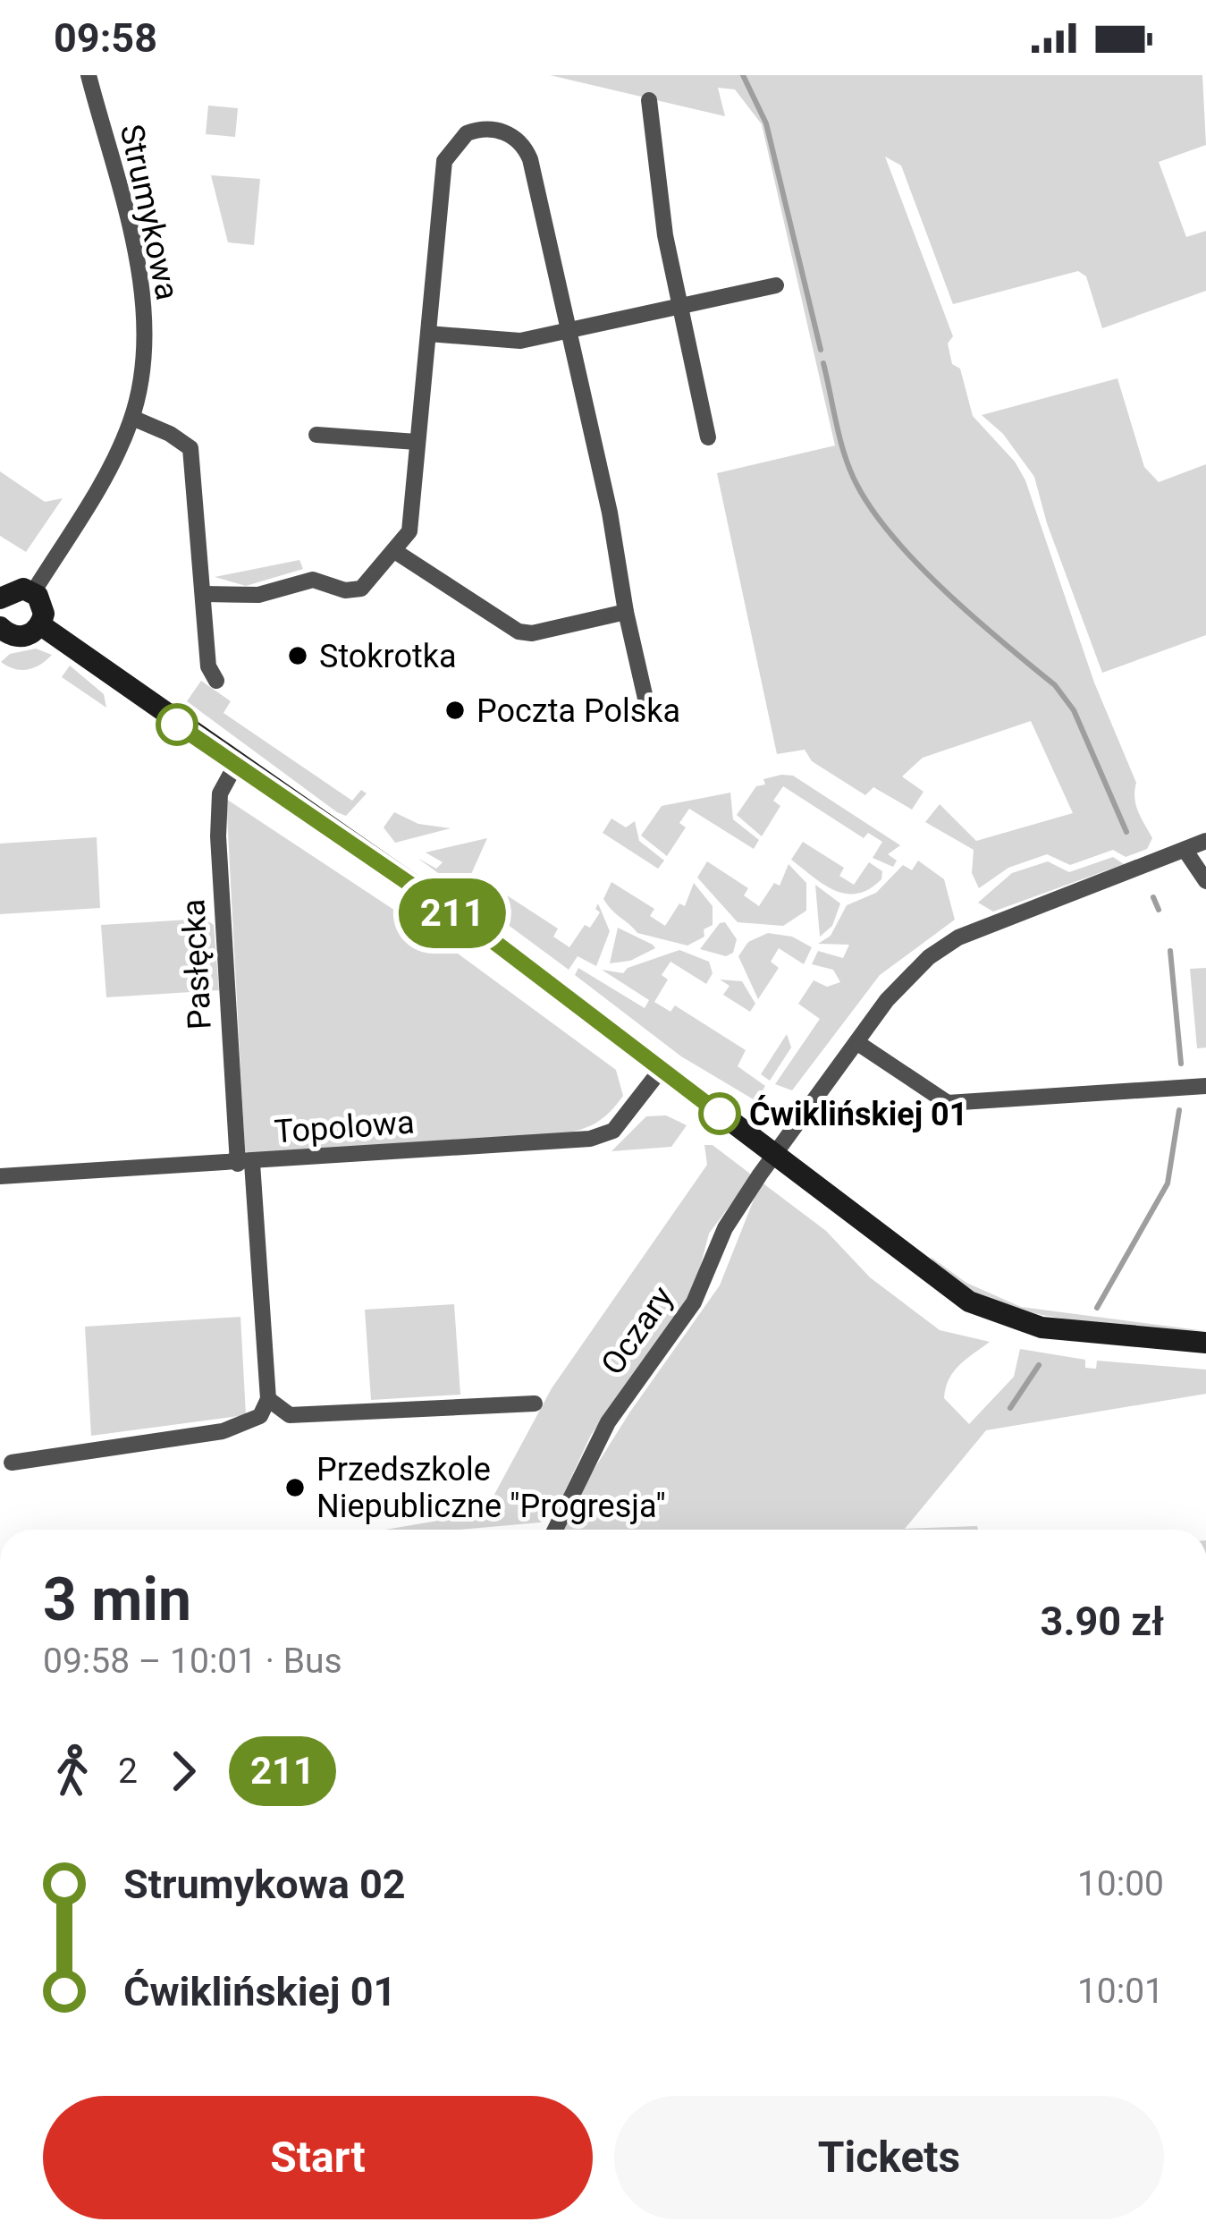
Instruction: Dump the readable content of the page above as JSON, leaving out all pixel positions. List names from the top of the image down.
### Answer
{
  "streets": {
    "street": [
      "Strumykowa",
      "Pasłęcka",
      "Topolowa",
      "Oczary"
    ]
  },
  "crossings": [
    ["Pasłęcka", "Topolowa"]
  ],
  "places": [
    "Stokrotka",
    "Poczta Polska",
    "Ćwiklińskiej 01",
    "Przedszkole Niepubliczne \"Progresja\""
  ],
  "lines": ["bus line 211"],
  "page": {
    "status": "09:58",
    "on_map": "211",
    "heading": ["3 min", "09:58 – 10:01 · Bus", "3.90 zł"],
    "legs": ["2", "211"],
    "list": [
      {
        "name": "Strumykowa 02",
        "value": "10:00"
      },
      {
        "name": "Ćwiklińskiej 01",
        "value": "10:01"
      }
    ],
    "buttons": ["Start", "Tickets"]
  }
}
